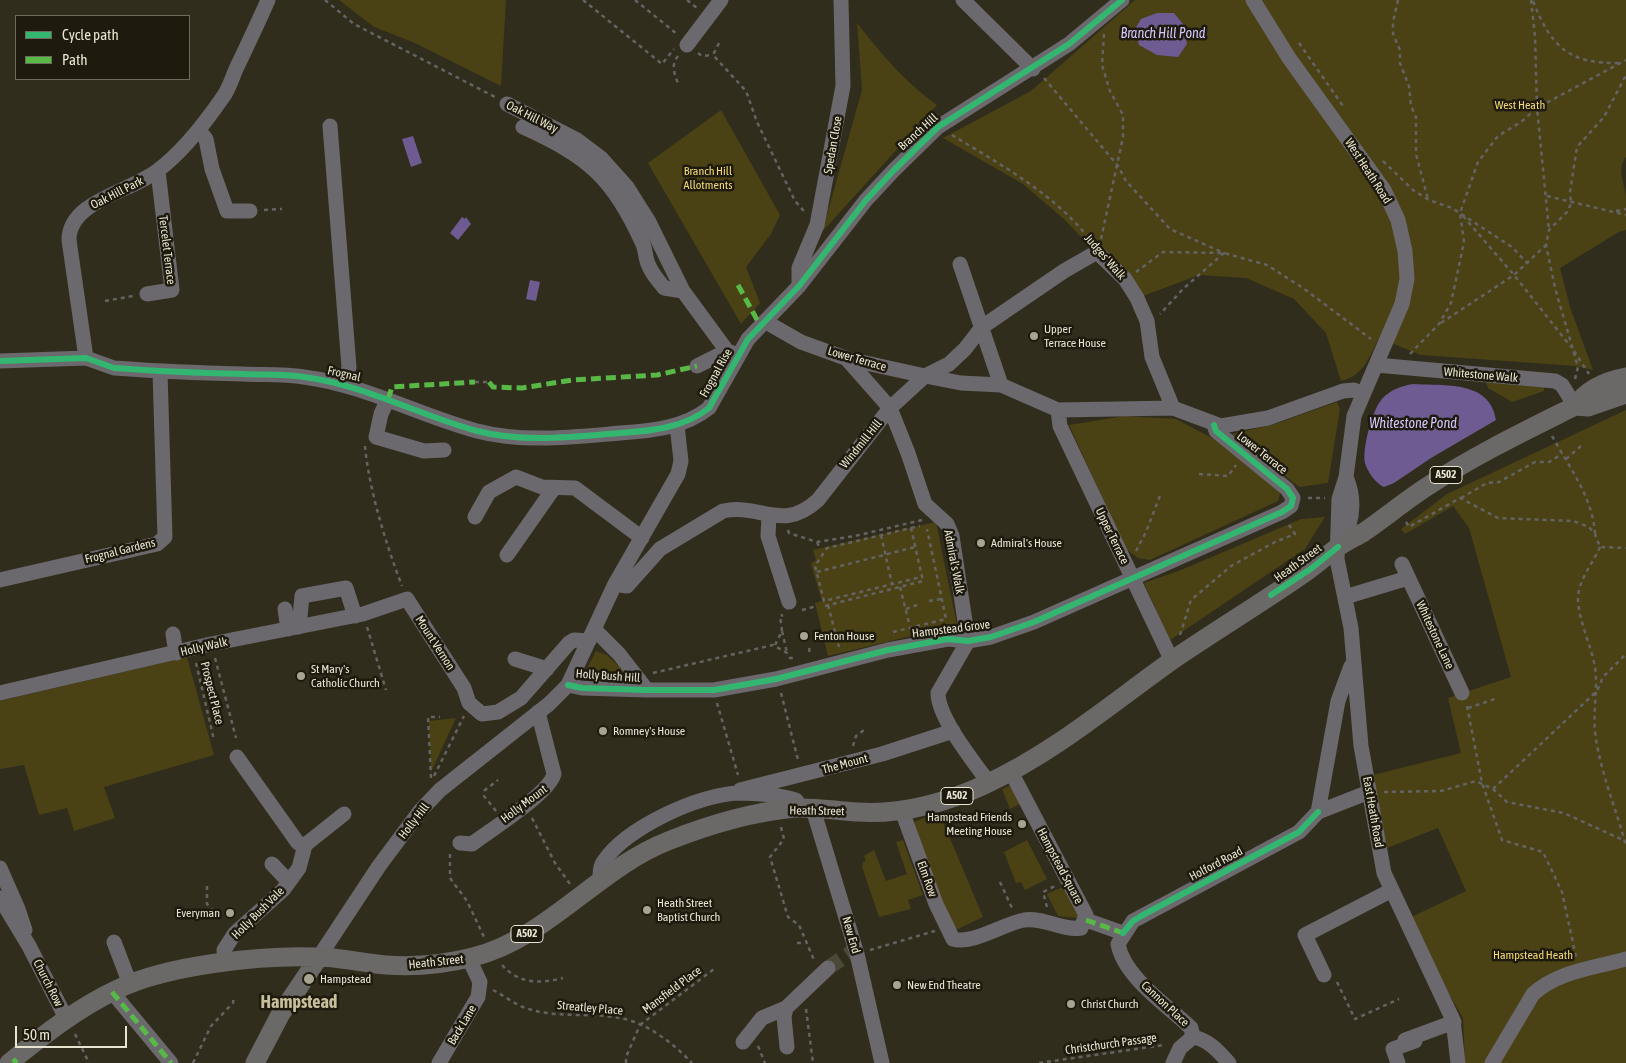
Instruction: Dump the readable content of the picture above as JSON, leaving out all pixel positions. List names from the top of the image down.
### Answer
{
  "streets": {
    "main road": ["A502", "Heath Street"],
    "street": [
      "Oak Hill Way",
      "Branch Hill",
      "Spedan Close",
      "West Heath Road",
      "Oak Hill Park",
      "Tercelet Terrace",
      "Judges' Walk",
      "Lower Terrace",
      "Frognal Rise",
      "Frognal",
      "Whitestone Walk",
      "Windmill Hill",
      "Upper Terrace",
      "Frognal Gardens",
      "Admiral's Walk",
      "Hampstead Grove",
      "Whitestone Lane",
      "Mount Vernon",
      "Holly Walk",
      "Holly Bush Hill",
      "The Mount",
      "Holly Mount",
      "East Heath Road",
      "Holly Hill",
      "Holford Road",
      "Hampstead Square",
      "Elm Row",
      "Holly Bush Vale",
      "New End",
      "Church Row",
      "Cannon Place",
      "Back Lane"
    ],
    "path": [
      "Prospect Place",
      "Mansfield Place",
      "Streatley Place",
      "Christchurch Passage"
    ]
  },
  "crossings": [
    ["Oak Hill Way", "Frognal Rise"],
    ["Branch Hill", "Spedan Close"],
    ["Branch Hill", "Judges' Walk"],
    ["Branch Hill", "Lower Terrace"],
    ["Branch Hill", "Frognal Rise"],
    ["West Heath Road", "Lower Terrace"],
    ["West Heath Road", "Whitestone Walk"],
    ["West Heath Road", "Heath Street"],
    ["West Heath Road", "East Heath Road"],
    ["Oak Hill Park", "Tercelet Terrace"],
    ["Oak Hill Park", "Frognal"],
    ["Judges' Walk", "Lower Terrace"],
    ["Judges' Walk", "Windmill Hill"],
    ["Lower Terrace", "Frognal Rise"],
    ["Lower Terrace", "Windmill Hill"],
    ["Lower Terrace", "Upper Terrace"],
    ["Lower Terrace", "Admiral's Walk"],
    ["Lower Terrace", "Hampstead Grove"],
    ["Frognal Rise", "Frognal"],
    ["Frognal", "Frognal Gardens"],
    ["Whitestone Walk", "A502"],
    ["Whitestone Walk", "Heath Street"],
    ["Windmill Hill", "Admiral's Walk"],
    ["A502", "Heath Street"],
    ["Upper Terrace", "Heath Street"],
    ["Upper Terrace", "Hampstead Grove"],
    ["Admiral's Walk", "Hampstead Grove"],
    ["Heath Street", "The Mount"],
    ["Heath Street", "East Heath Road"],
    ["Heath Street", "Holly Hill"],
    ["Heath Street", "Hampstead Square"],
    ["Heath Street", "Elm Row"],
    ["Heath Street", "Holly Bush Vale"],
    ["Heath Street", "New End"],
    ["Heath Street", "Church Row"],
    ["Hampstead Grove", "Holly Bush Hill"],
    ["Whitestone Lane", "East Heath Road"],
    ["Mount Vernon", "Holly Walk"],
    ["Mount Vernon", "Holly Bush Hill"],
    ["Holly Walk", "Prospect Place"],
    ["Holly Bush Hill", "Holly Mount"],
    ["Holly Bush Hill", "Holly Hill"],
    ["The Mount", "New End"],
    ["Holly Mount", "Holly Hill"],
    ["East Heath Road", "Holford Road"],
    ["Holford Road", "Cannon Place"],
    ["Hampstead Square", "Elm Row"],
    ["Mansfield Place", "Streatley Place"],
    ["Cannon Place", "Christchurch Passage"],
    ["Streatley Place", "Back Lane"]
  ],
  "districts": ["Hampstead"],
  "water": ["Branch Hill Pond", "Whitestone Pond"],
  "parks": ["West Heath", "Branch Hill Allotments", "Hampstead Heath"],
  "places": [
    "Upper Terrace House",
    "Admiral's House",
    "Fenton House",
    "St Mary's Catholic Church",
    "Romney's House",
    "Hampstead Friends Meeting House",
    "Heath Street Baptist Church",
    "Everyman",
    "Hampstead",
    "New End Theatre",
    "Christ Church"
  ],
  "legend": ["Cycle path", "Path"],
  "scale_bar": "50 m"
}
